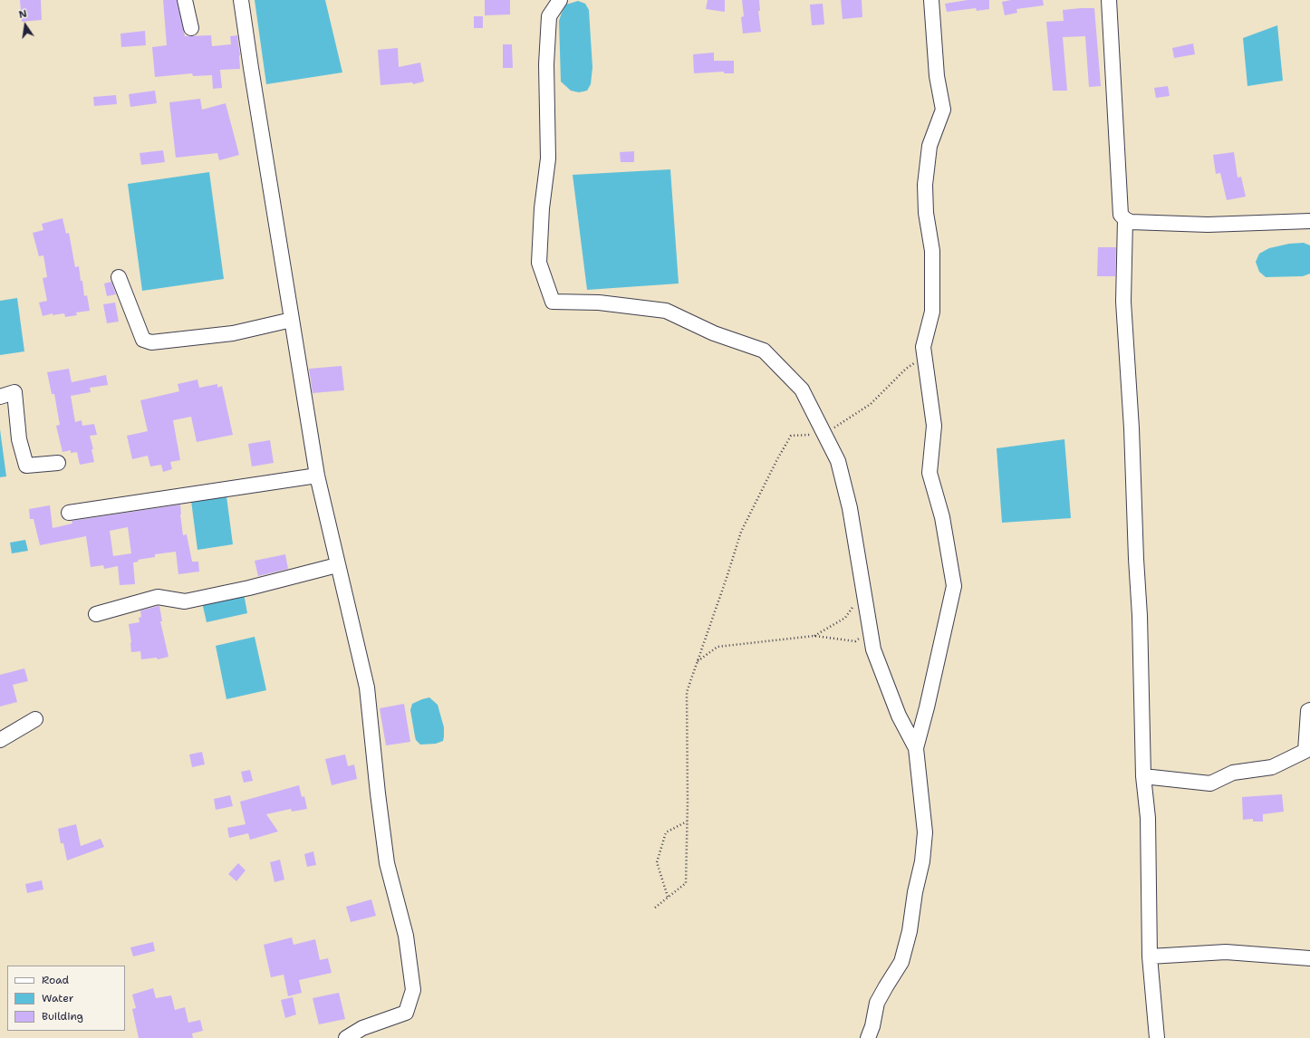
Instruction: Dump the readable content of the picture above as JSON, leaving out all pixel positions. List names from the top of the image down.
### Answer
{
  "legend": ["Road", "Water", "Building"],
  "north": "top"
}
